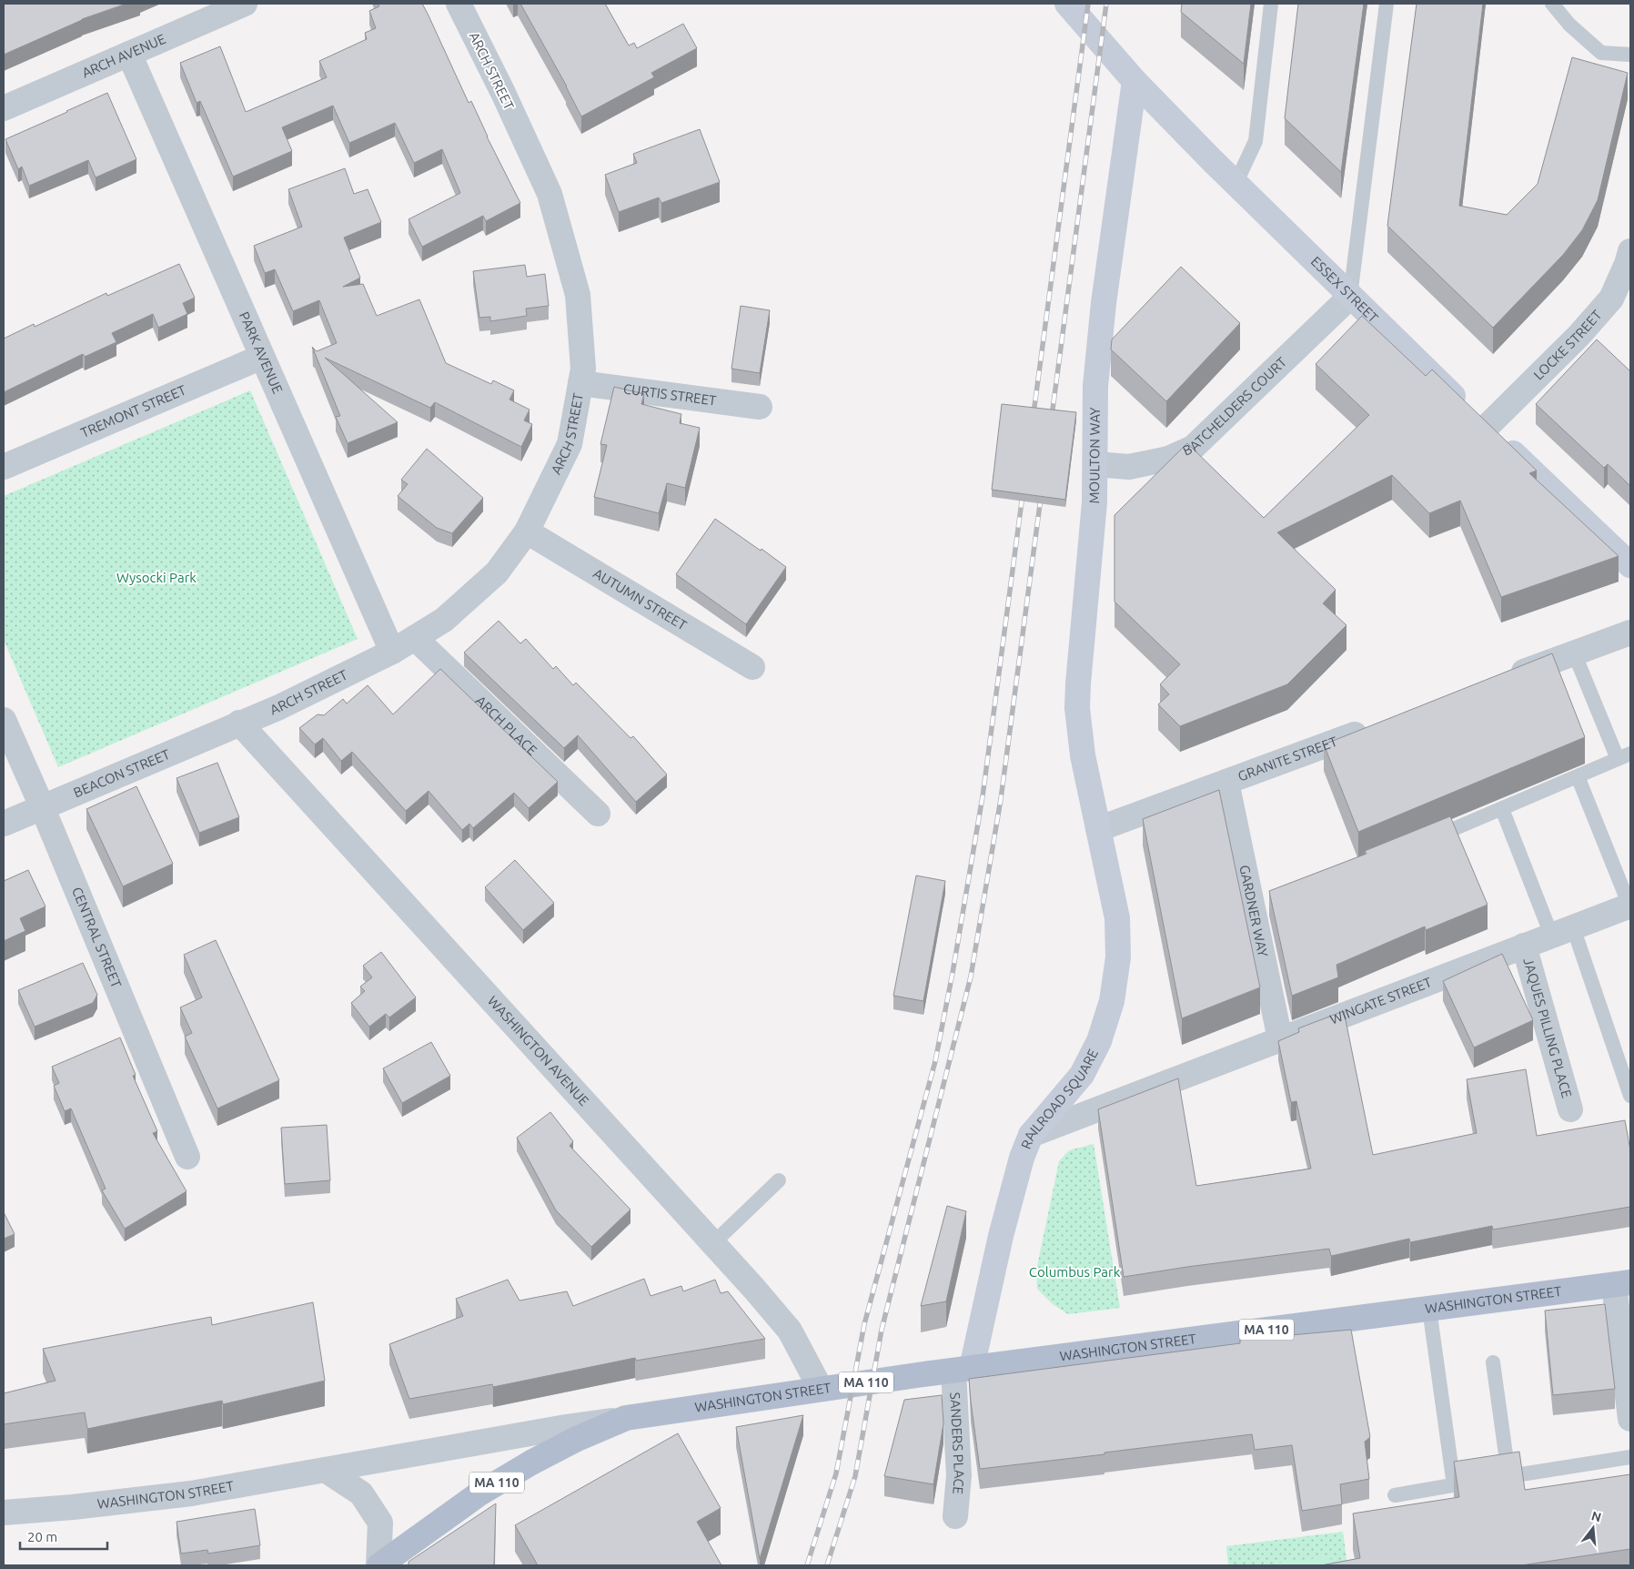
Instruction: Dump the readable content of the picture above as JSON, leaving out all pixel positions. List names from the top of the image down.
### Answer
{
  "streets": {
    "main road": [
      "ESSEX STREET",
      "MOULTON WAY",
      "RAILROAD SQUARE",
      "WASHINGTON STREET",
      "MA 110"
    ],
    "street": [
      "ARCH AVENUE",
      "ARCH STREET",
      "LOCKE STREET",
      "PARK AVENUE",
      "CURTIS STREET",
      "BATCHELDERS COURT",
      "TREMONT STREET",
      "AUTUMN STREET",
      "ARCH PLACE",
      "GRANITE STREET",
      "BEACON STREET",
      "GARDNER WAY",
      "CENTRAL STREET",
      "WINGATE STREET",
      "JAQUES PILLING PLACE",
      "WASHINGTON AVENUE",
      "SANDERS PLACE"
    ]
  },
  "crossings": [
    ["ARCH AVENUE", "PARK AVENUE"],
    ["ARCH STREET", "PARK AVENUE"],
    ["ARCH STREET", "CURTIS STREET"],
    ["ARCH STREET", "AUTUMN STREET"],
    ["ARCH STREET", "ARCH PLACE"],
    ["ARCH STREET", "BEACON STREET"],
    ["ARCH STREET", "WASHINGTON AVENUE"],
    ["ESSEX STREET", "LOCKE STREET"],
    ["ESSEX STREET", "BATCHELDERS COURT"],
    ["ESSEX STREET", "MOULTON WAY"],
    ["PARK AVENUE", "TREMONT STREET"],
    ["BATCHELDERS COURT", "MOULTON WAY"],
    ["MOULTON WAY", "GRANITE STREET"],
    ["MOULTON WAY", "RAILROAD SQUARE"],
    ["GRANITE STREET", "GARDNER WAY"],
    ["GRANITE STREET", "RAILROAD SQUARE"],
    ["BEACON STREET", "CENTRAL STREET"],
    ["BEACON STREET", "WASHINGTON AVENUE"],
    ["GARDNER WAY", "WINGATE STREET"],
    ["WINGATE STREET", "JAQUES PILLING PLACE"],
    ["WINGATE STREET", "RAILROAD SQUARE"],
    ["WASHINGTON AVENUE", "WASHINGTON STREET"],
    ["RAILROAD SQUARE", "WASHINGTON STREET"],
    ["RAILROAD SQUARE", "SANDERS PLACE"],
    ["WASHINGTON STREET", "SANDERS PLACE"]
  ],
  "parks": ["Wysocki Park", "Columbus Park"],
  "scale_bar": "20 m",
  "north": "top"
}
